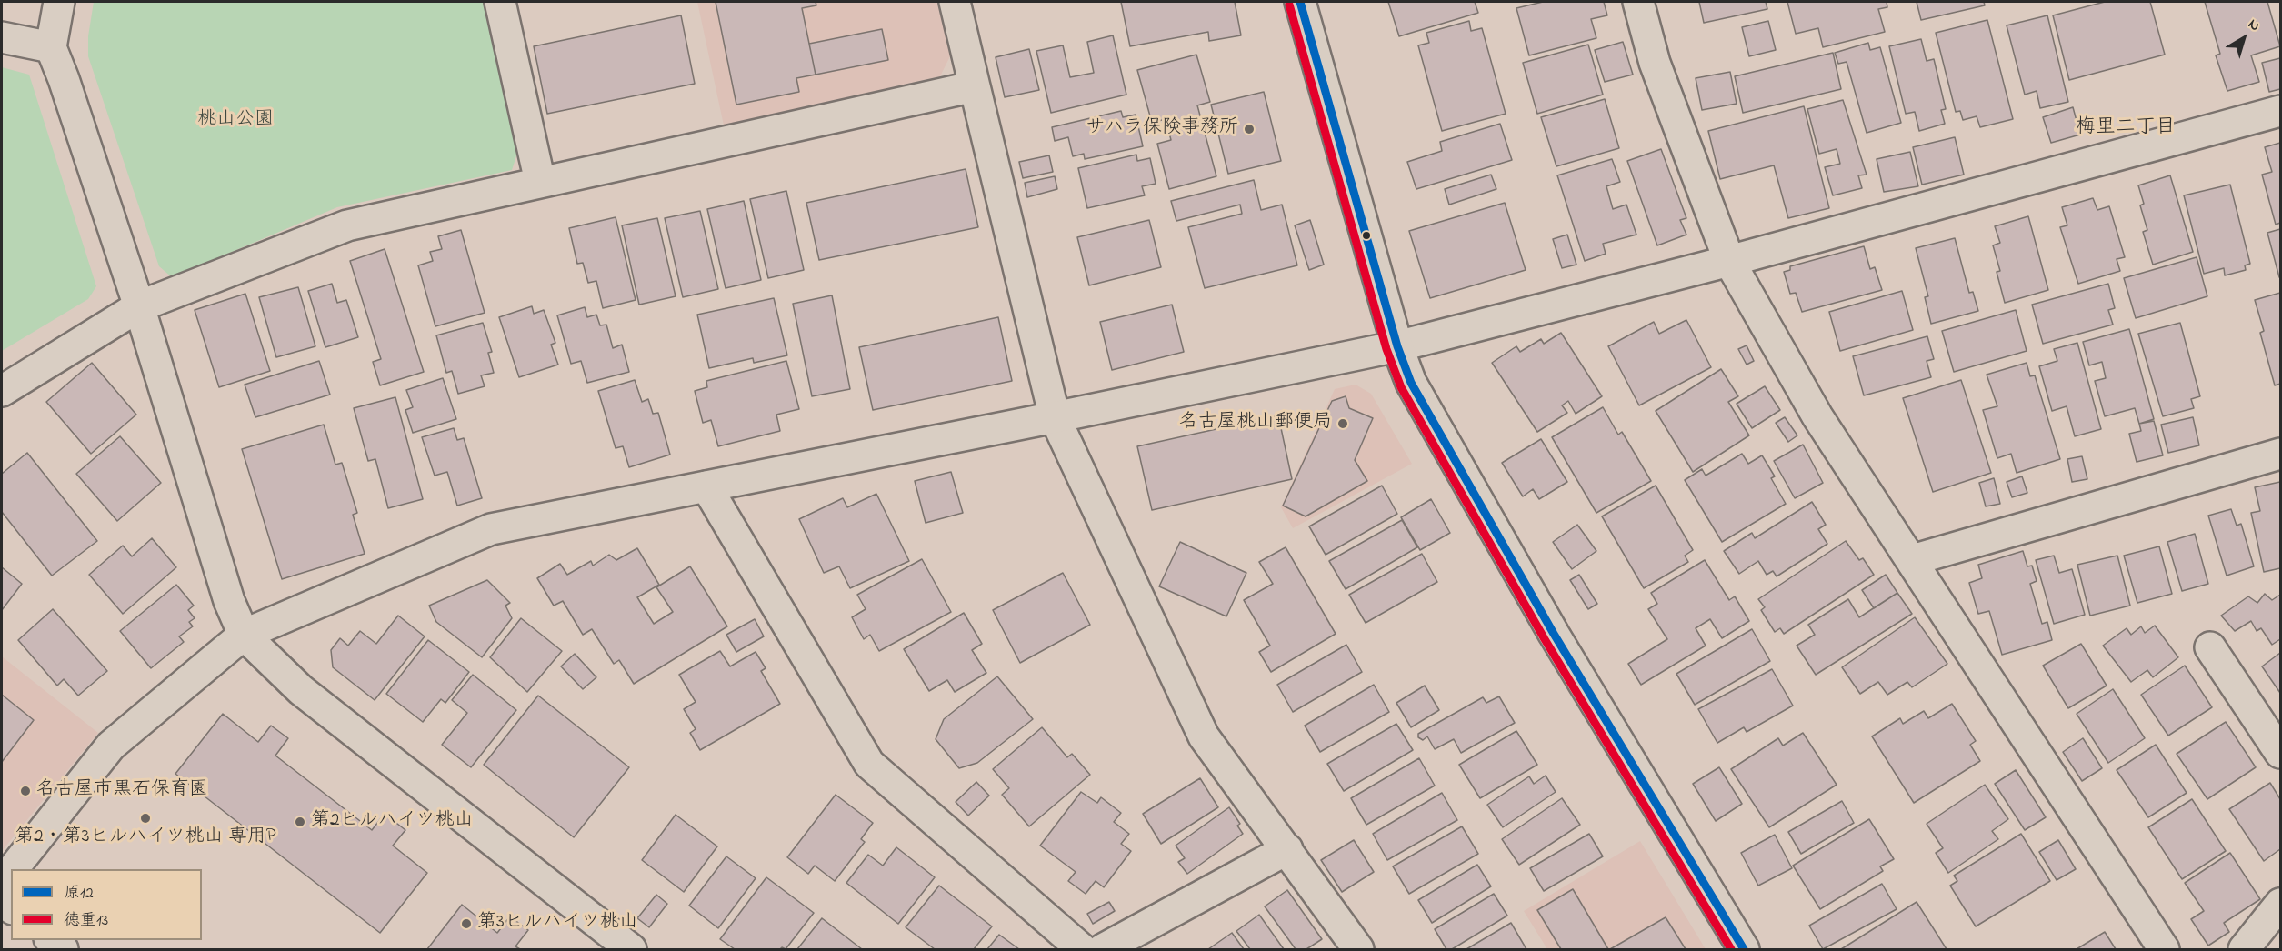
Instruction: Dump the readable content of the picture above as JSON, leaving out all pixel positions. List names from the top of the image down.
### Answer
{
  "districts": ["梅里二丁目"],
  "parks": ["桃山公園"],
  "places": [
    "サハラ保険事務所",
    "名古屋桃山郵便局",
    "名古屋市黒石保育園",
    "第2・第3ヒルハイツ桃山 専用P",
    "第2ヒルハイツ桃山",
    "第3ヒルハイツ桃山"
  ],
  "lines": ["transit line 原12", "transit line 徳重13"],
  "legend": ["原12", "徳重13"],
  "north": "top right"
}
